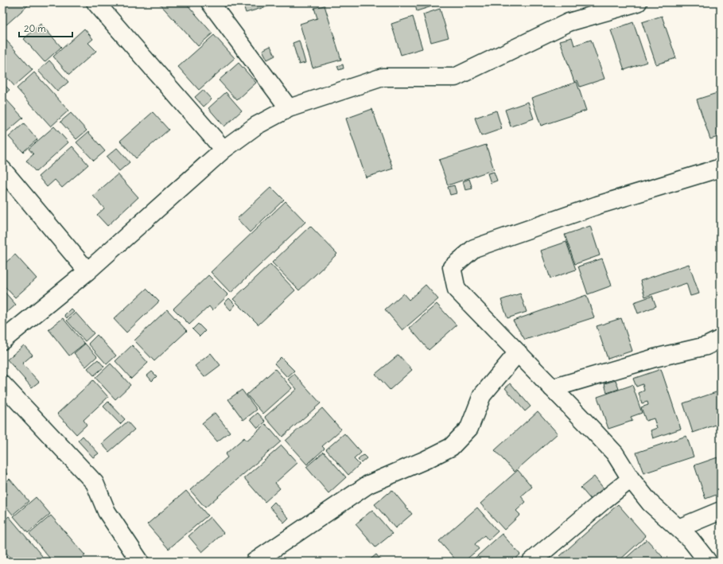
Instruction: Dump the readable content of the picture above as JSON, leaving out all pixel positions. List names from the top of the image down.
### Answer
{
  "scale_bar": "20 m"
}
